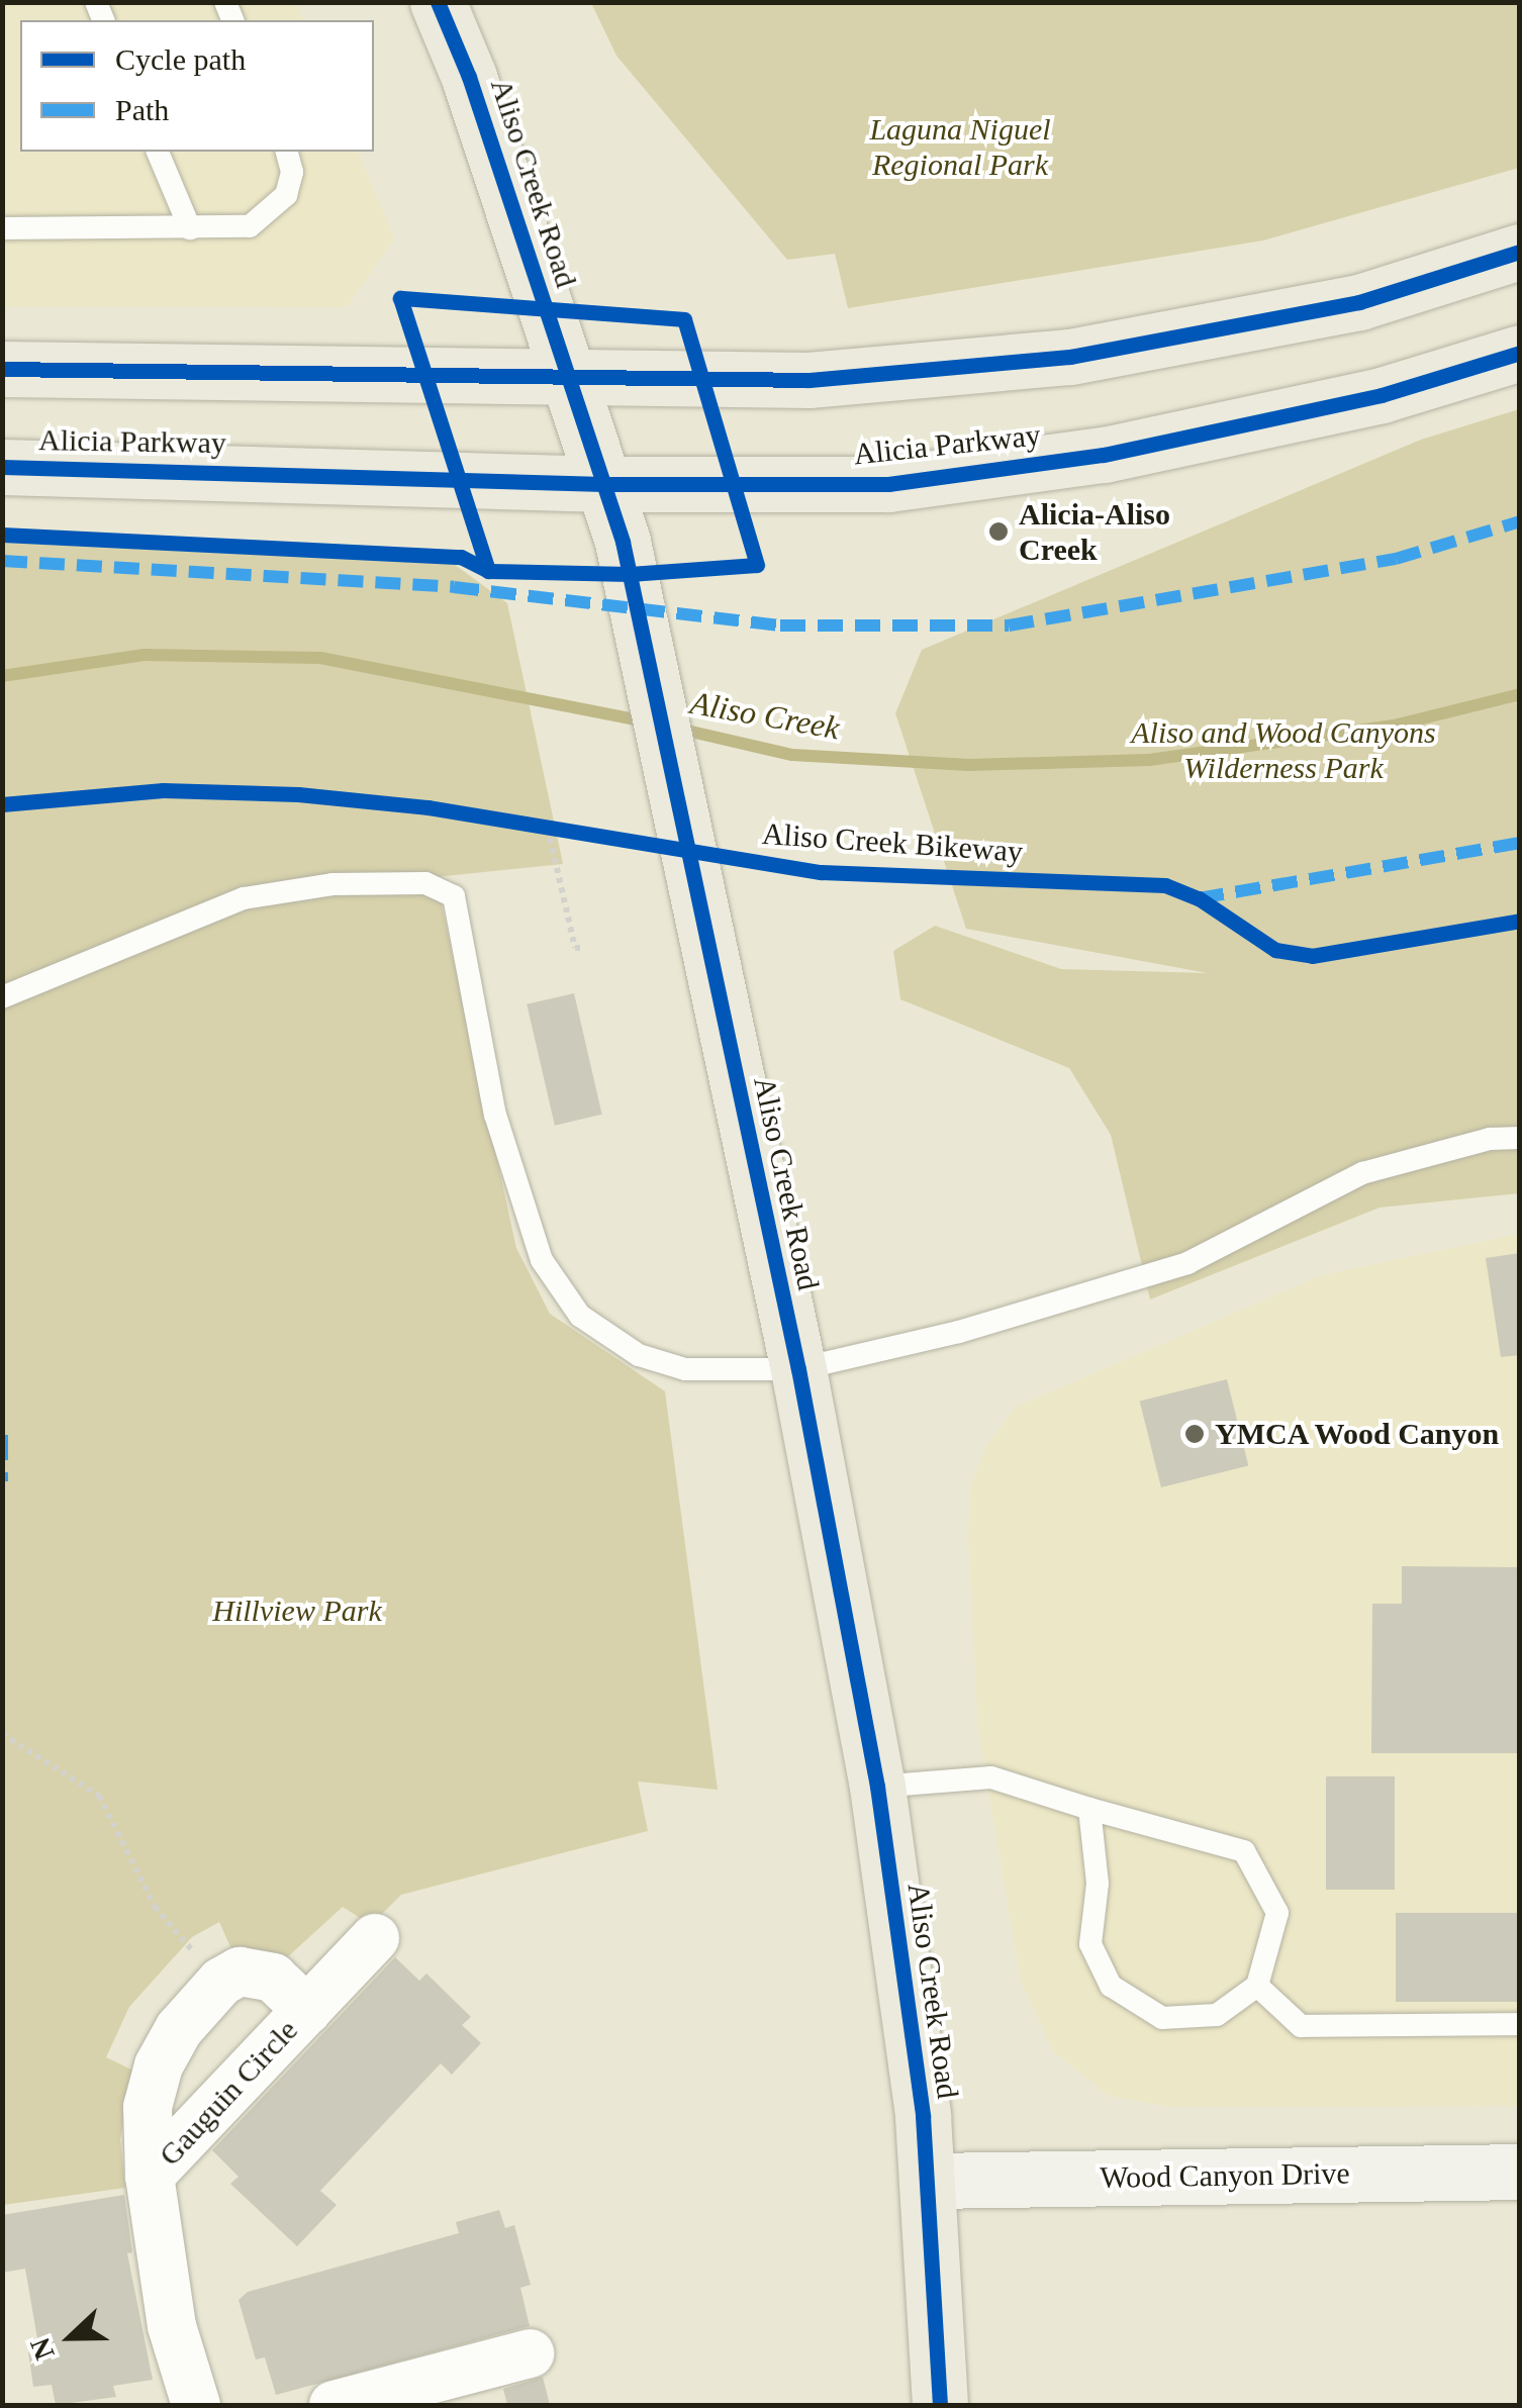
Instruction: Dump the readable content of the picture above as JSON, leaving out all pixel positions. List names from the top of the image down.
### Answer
{
  "streets": {
    "main road": ["Aliso Creek Road", "Alicia Parkway", "Wood Canyon Drive"],
    "street": ["Gauguin Circle"],
    "cycle path": ["Aliso Creek Bikeway"]
  },
  "crossings": [
    ["Aliso Creek Road", "Alicia Parkway"],
    ["Aliso Creek Road", "Wood Canyon Drive"]
  ],
  "water": ["Aliso Creek"],
  "parks": ["Laguna Niguel Regional Park", "Aliso and Wood Canyons Wilderness Park", "Hillview Park"],
  "places": ["Alicia-Aliso Creek", "YMCA Wood Canyon"],
  "legend": ["Cycle path", "Path"],
  "north": "left"
}
